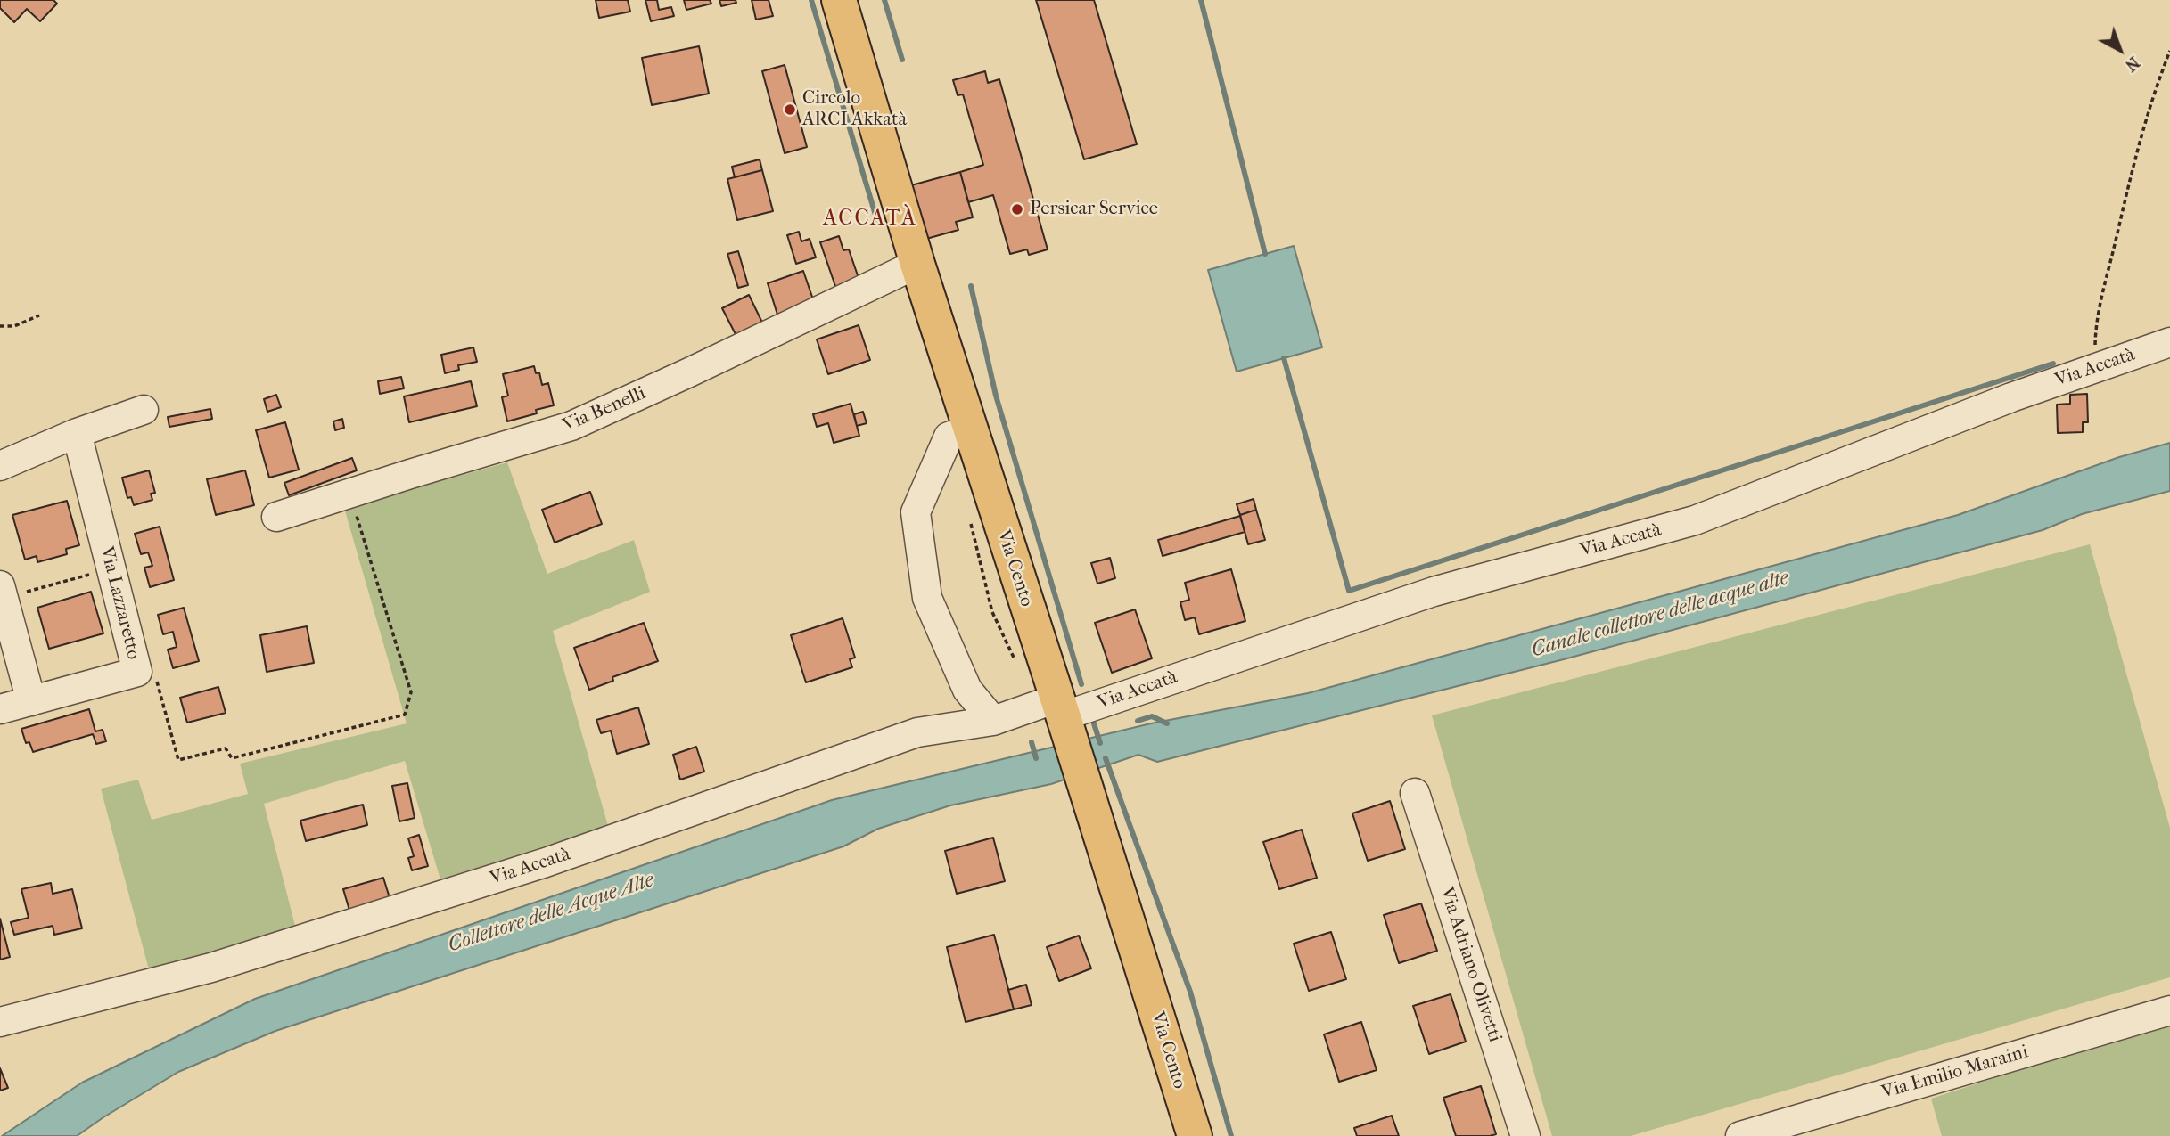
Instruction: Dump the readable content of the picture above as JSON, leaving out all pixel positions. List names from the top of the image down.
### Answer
{
  "streets": {
    "main road": ["Via Cento"],
    "street": [
      "Via Accatà",
      "Via Benelli",
      "Via Lazzaretto",
      "Via Adriano Olivetti",
      "Via Emilio Maraini"
    ]
  },
  "crossings": [
    ["Via Accatà", "Via Cento"],
    ["Via Benelli", "Via Cento"]
  ],
  "districts": ["ACCATÀ"],
  "water": ["Canale collettore delle acque alte", "Collettore delle Acque Alte"],
  "places": ["Circolo ARCI Akkatà", "Persicar Service"],
  "north": "bottom right"
}
